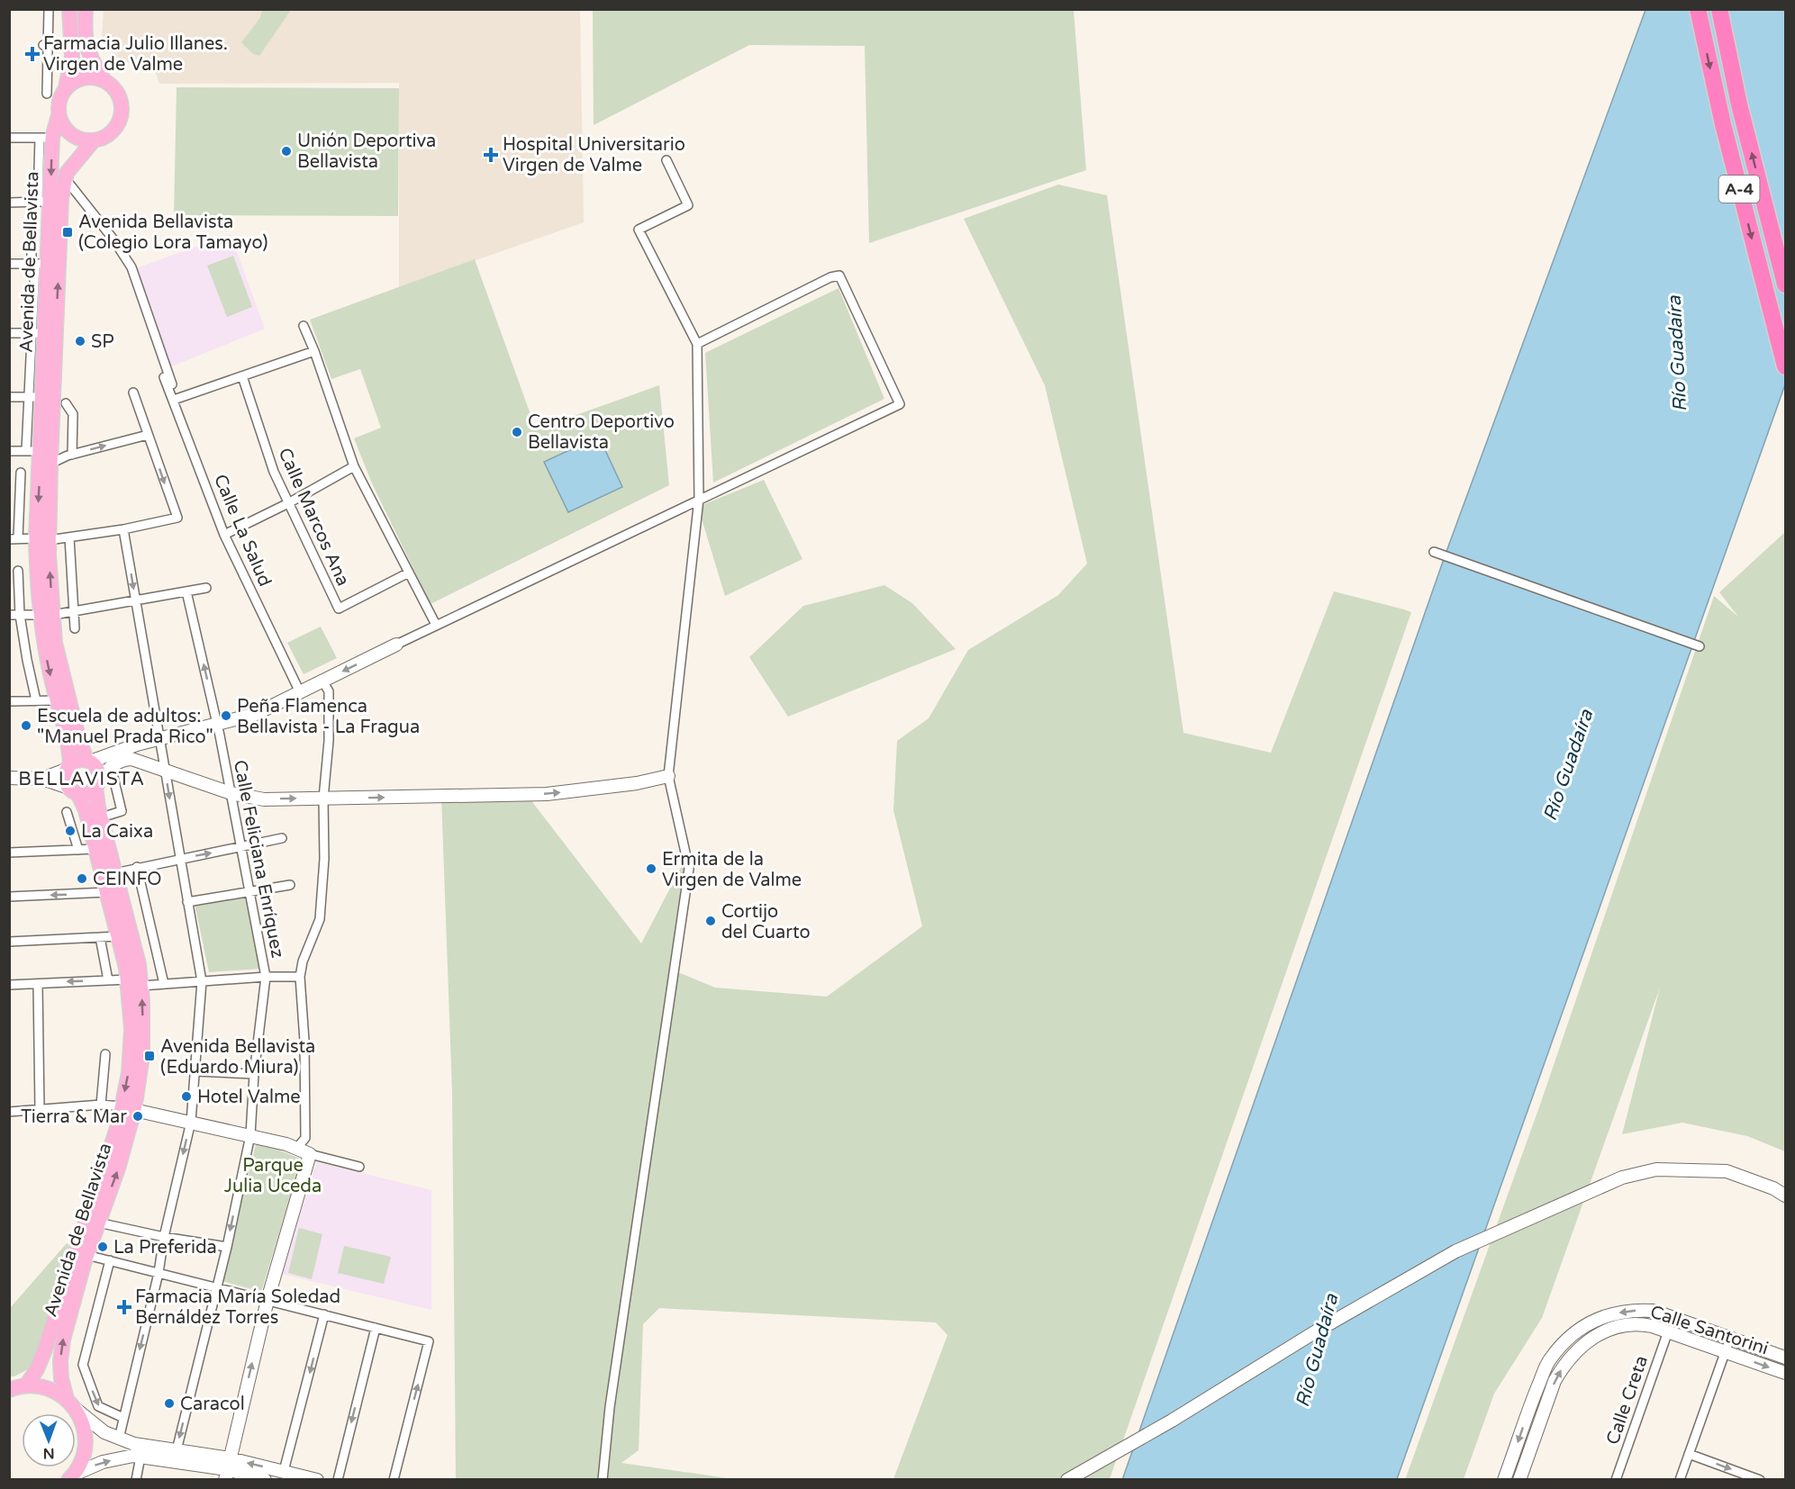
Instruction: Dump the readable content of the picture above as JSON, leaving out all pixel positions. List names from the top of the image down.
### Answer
{
  "streets": {
    "highway": ["A-4"],
    "main road": ["Avenida de Bellavista"],
    "street": [
      "Calle Marcos Ana",
      "Calle La Salud",
      "Calle Feliciana Enríquez",
      "Calle Santorini",
      "Calle Creta"
    ]
  },
  "crossings": [
    ["Avenida de Bellavista", "Calle La Salud"],
    ["Calle Santorini", "Calle Creta"]
  ],
  "districts": ["BELLAVISTA"],
  "water": ["Río Guadaíra"],
  "parks": ["Parque Julia Uceda"],
  "places": {
    "health": ["Farmacia Julio Illanes. Virgen de Valme", "Hospital Universitario Virgen de Valme", "Farmacia María Soledad Bernáldez Torres"],
    "other": [
      "Unión Deportiva Bellavista",
      "SP",
      "Centro Deportivo Bellavista",
      "Peña Flamenca Bellavista - La Fragua",
      "Escuela de adultos: \"Manuel Prada Rico\"",
      "La Caixa",
      "Ermita de la Virgen de Valme",
      "CEINFO",
      "Cortijo del Cuarto",
      "Hotel Valme",
      "Tierra & Mar",
      "La Preferida",
      "Caracol"
    ],
    "transit": ["Avenida Bellavista (Colegio Lora Tamayo)", "Avenida Bellavista (Eduardo Miura)"]
  },
  "north": "bottom"
}
